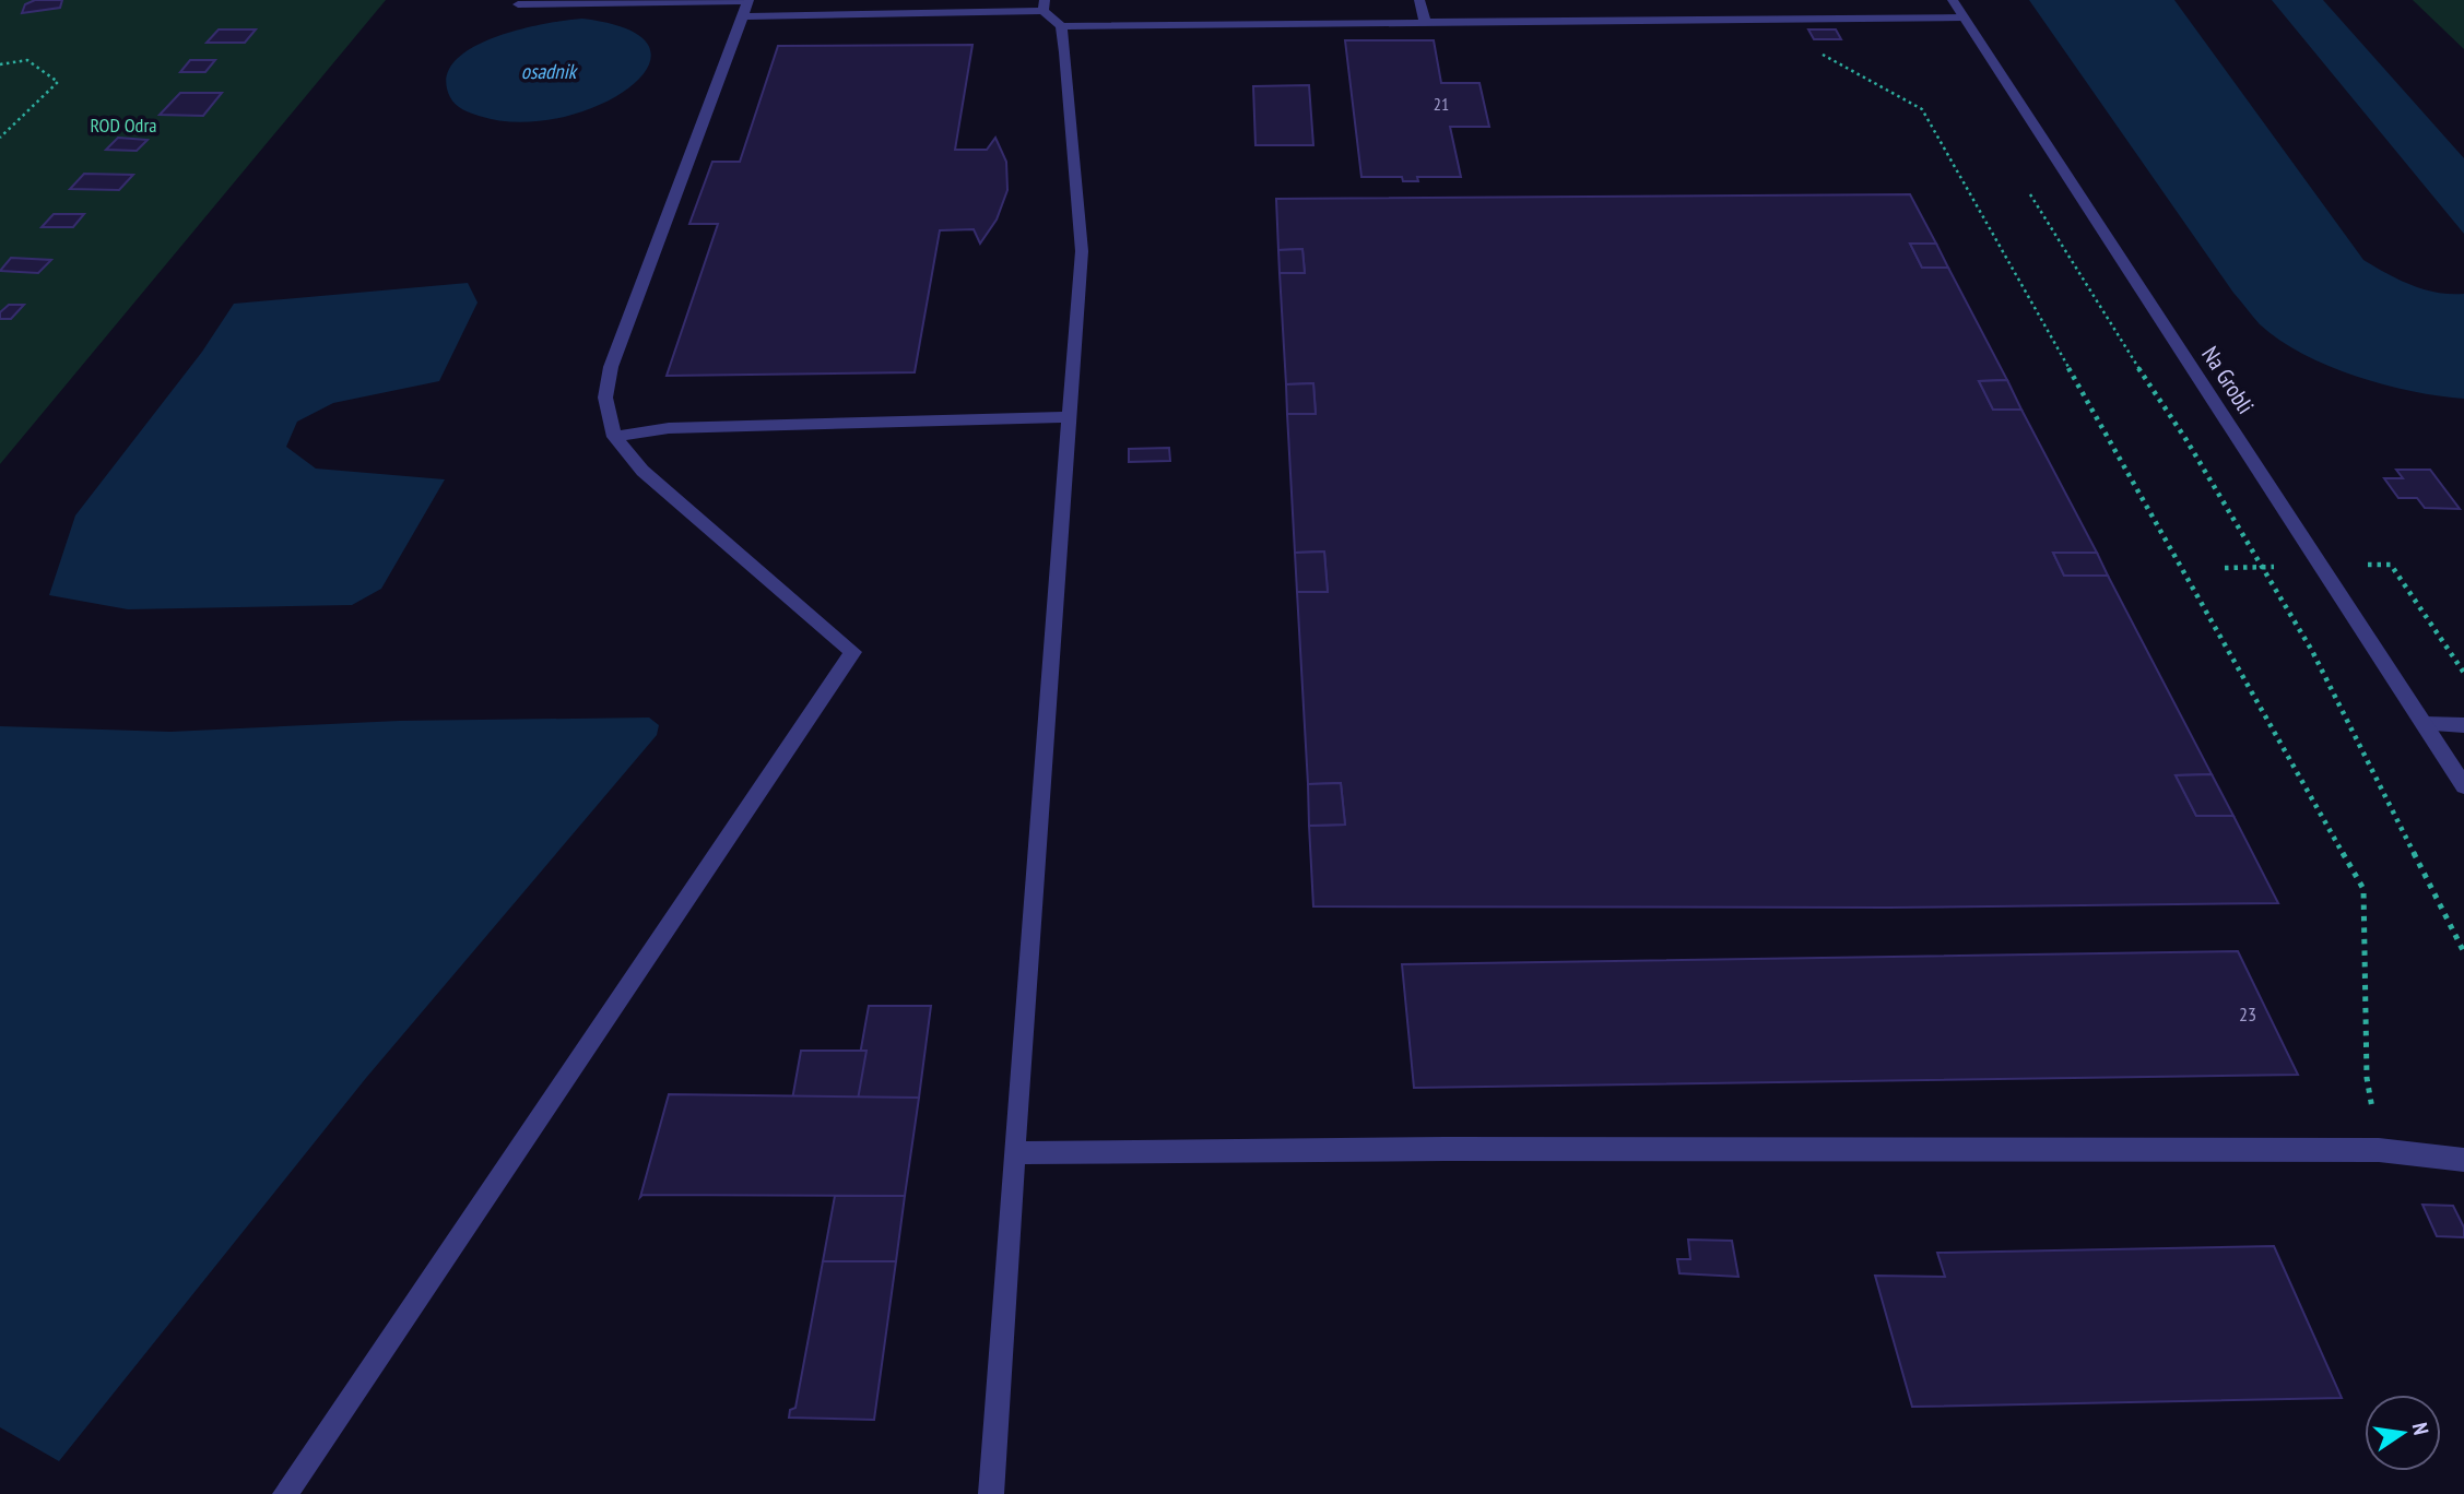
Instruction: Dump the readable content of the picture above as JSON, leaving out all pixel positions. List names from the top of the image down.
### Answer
{
  "streets": {
    "street": ["Na Grobli"]
  },
  "water": ["osadnik"],
  "parks": ["ROD Odra"],
  "house_numbers": ["21", "23"],
  "north": "right"
}
